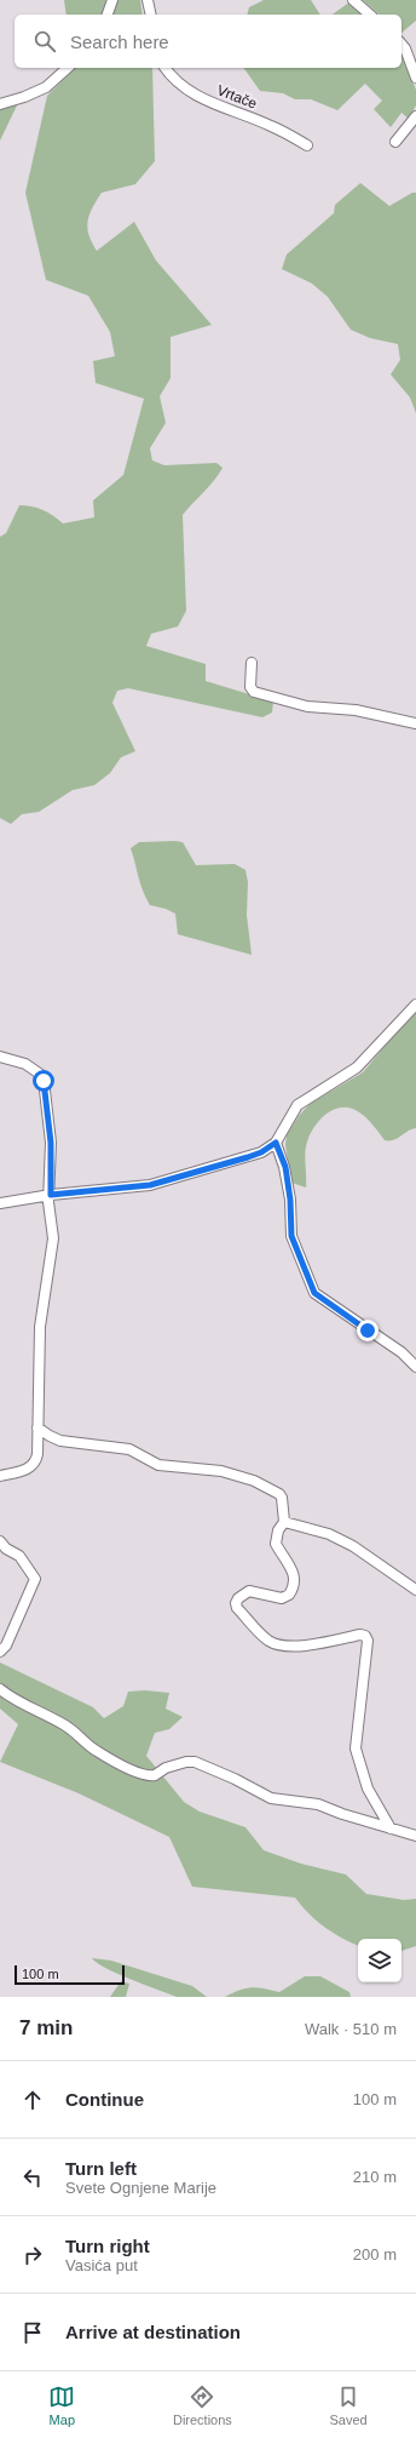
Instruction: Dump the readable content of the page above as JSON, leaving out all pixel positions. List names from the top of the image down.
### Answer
{
  "streets": {
    "street": ["Vrtače"]
  },
  "scale_bar": "100 m",
  "page": {
    "search": "Search here",
    "scale": "100 m",
    "heading": ["7 min", "Walk · 510 m"],
    "list": [
      ["Continue", "100 m"],
      ["Turn left", "Svete Ognjene Marije", "210 m"],
      ["Turn right", "Vasića put", "200 m"],
      "Arrive at destination"
    ],
    "nav": ["Map", "Directions", "Saved"]
  }
}
